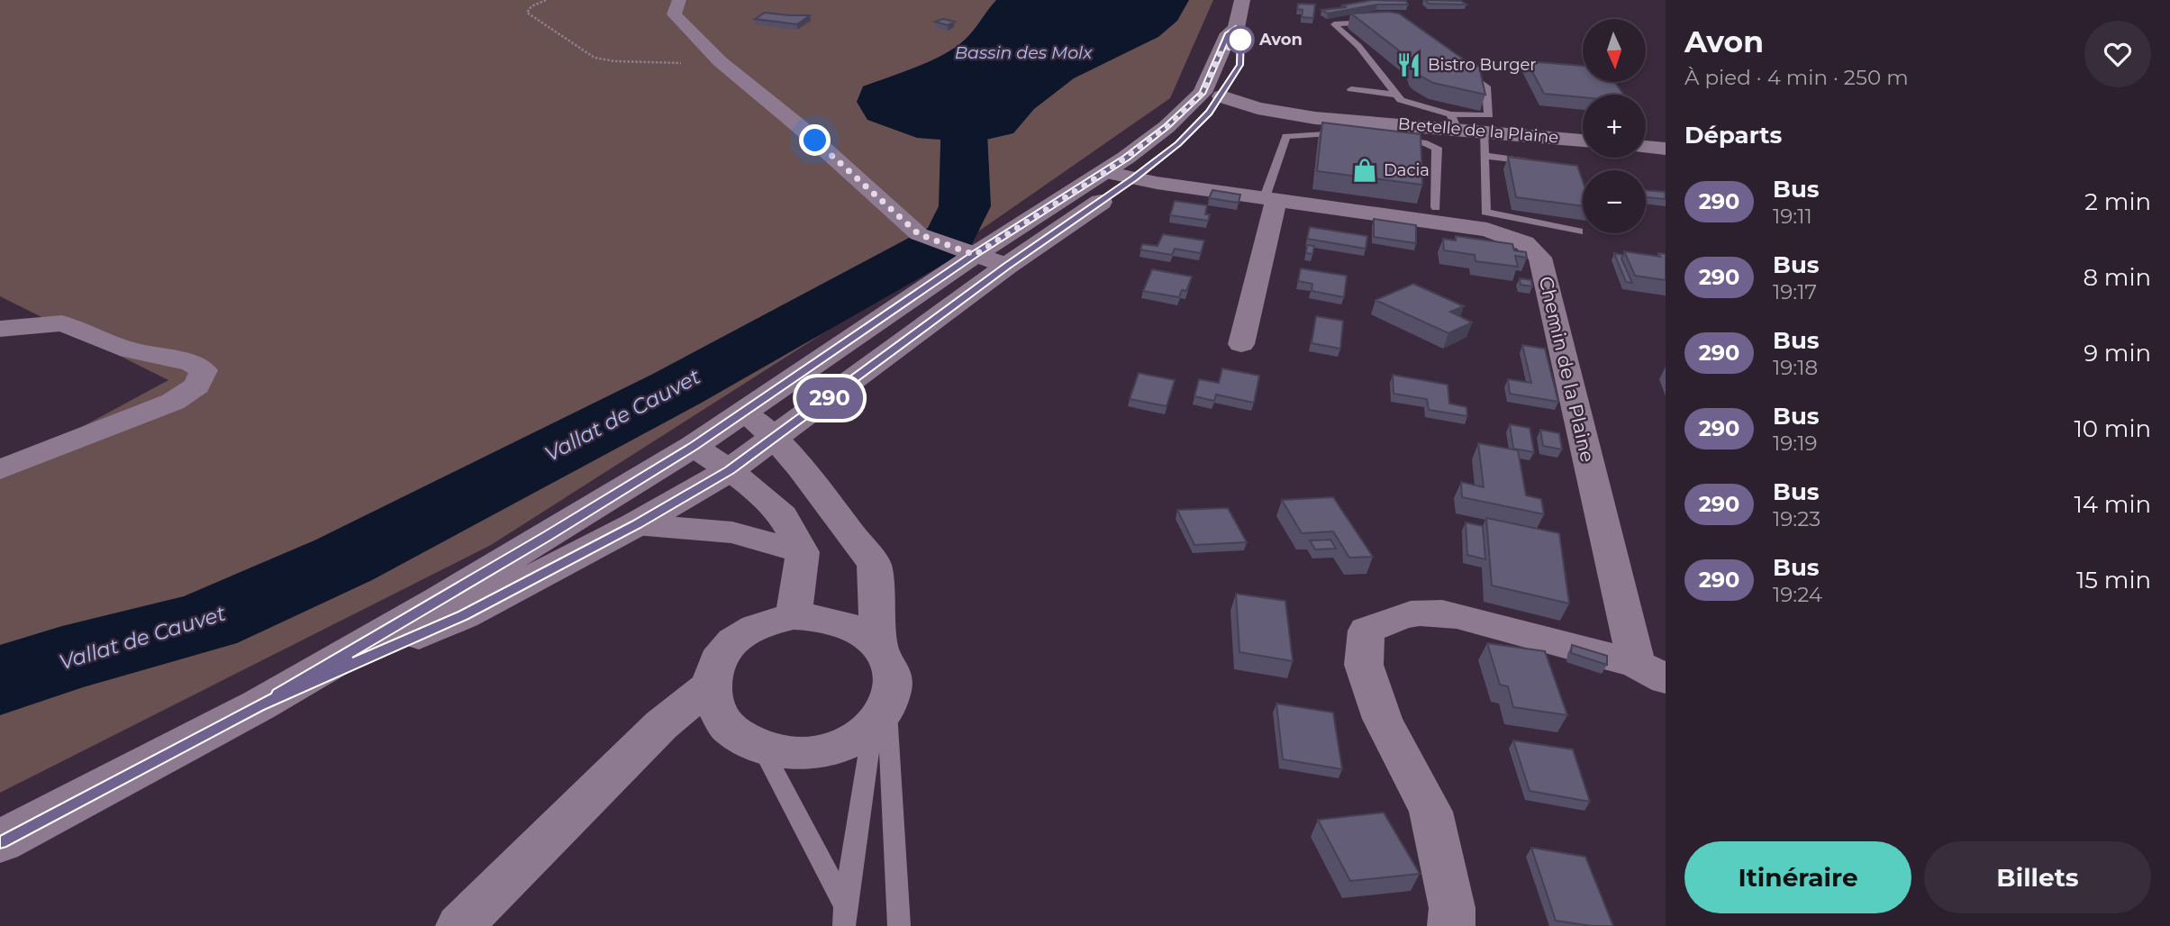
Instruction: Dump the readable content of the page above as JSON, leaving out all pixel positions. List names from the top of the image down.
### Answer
{
  "streets": {
    "main road": ["Bretelle de la Plaine"],
    "street": ["Chemin de la Plaine"]
  },
  "water": ["Bassin des Molx", "Vallat de Cauvet"],
  "places": {
    "other": ["Avon"],
    "restaurant": ["Bistro Burger"],
    "shop": ["Dacia"]
  },
  "lines": ["bus line 290"],
  "north": "bottom",
  "page": {
    "on_map": "290",
    "heading": [
      ["Avon", "À pied · 4 min · 250 m"],
      "Départs"
    ],
    "map_buttons": ["+", "−"],
    "list": [
      {
        "mark": "290",
        "name": "Bus",
        "note": "19:11",
        "value": "2 min"
      },
      {
        "mark": "290",
        "name": "Bus",
        "note": "19:17",
        "value": "8 min"
      },
      {
        "mark": "290",
        "name": "Bus",
        "note": "19:18",
        "value": "9 min"
      },
      {
        "mark": "290",
        "name": "Bus",
        "note": "19:19",
        "value": "10 min"
      },
      {
        "mark": "290",
        "name": "Bus",
        "note": "19:23",
        "value": "14 min"
      },
      {
        "mark": "290",
        "name": "Bus",
        "note": "19:24",
        "value": "15 min"
      }
    ],
    "buttons": ["Itinéraire", "Billets"]
  }
}
